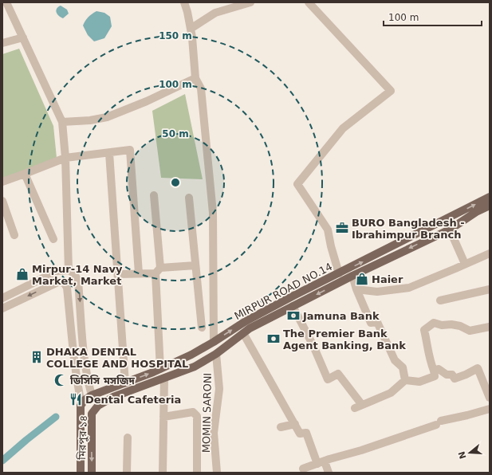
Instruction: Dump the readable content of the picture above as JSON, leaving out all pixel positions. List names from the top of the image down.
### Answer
{
  "streets": {
    "main road": ["MIRPUR ROAD NO.14", "মিরপুর ১৪"],
    "street": ["MOMIN SARONI"]
  },
  "crossings": [
    ["MIRPUR ROAD NO.14", "MOMIN SARONI"],
    ["MIRPUR ROAD NO.14", "মিরপুর ১৪"]
  ],
  "places": {
    "office": ["BURO Bangladesh - Ibrahimpur Branch"],
    "shop": ["Mirpur-14 Navy Market, Market", "Haier"],
    "bank": ["Jamuna Bank", "The Premier Bank Agent Banking, Bank"],
    "building": ["DHAKA DENTAL COLLEGE AND HOSPITAL"],
    "mosque": ["ডিসিসি মসজিদ"],
    "restaurant": ["Dental Cafeteria"]
  },
  "scale_bar": "100 m",
  "north": "left",
  "rings": ["150 m", "100 m", "50 m"]
}
